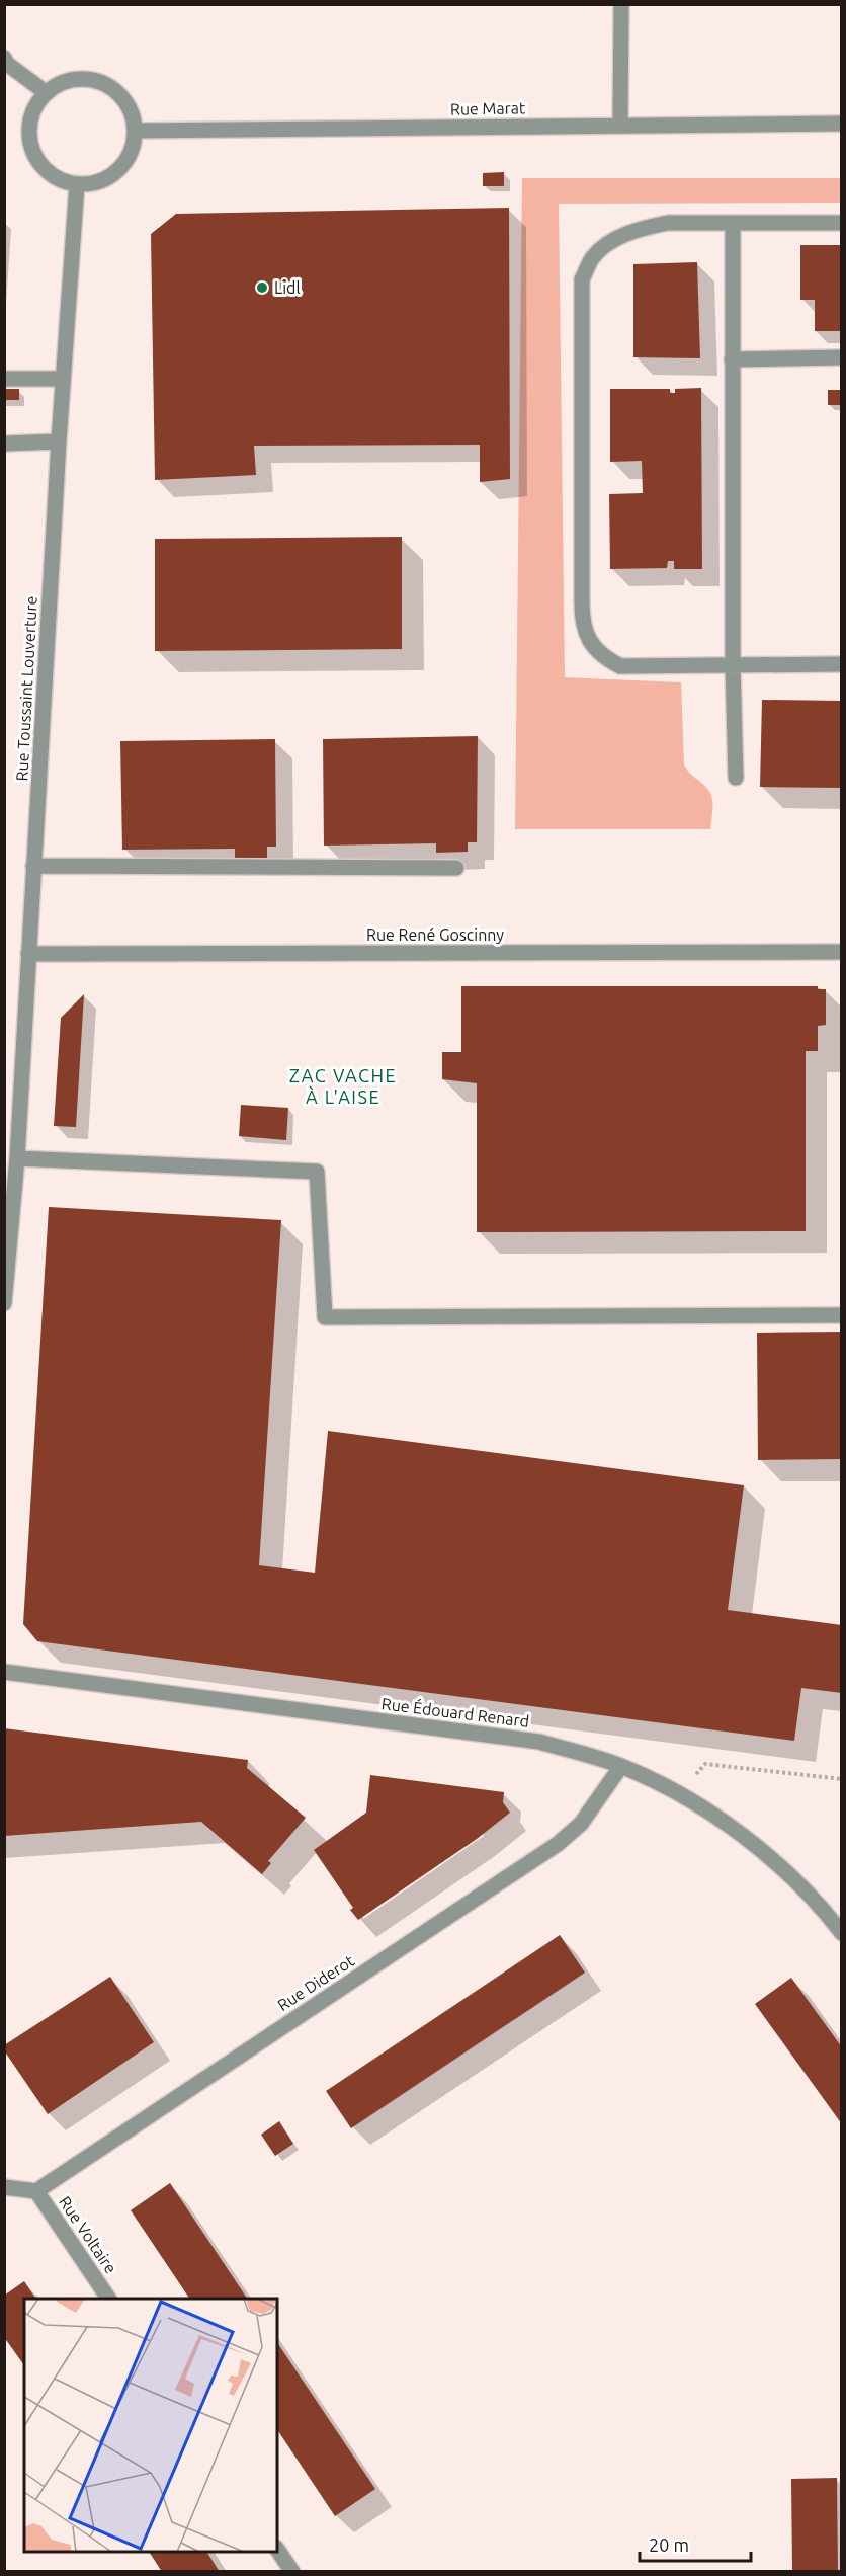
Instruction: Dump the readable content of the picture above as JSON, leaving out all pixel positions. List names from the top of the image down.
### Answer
{
  "streets": {
    "street": [
      "Rue Marat",
      "Rue Toussaint Louverture",
      "Rue René Goscinny",
      "Rue Édouard Renard",
      "Rue Diderot",
      "Rue Voltaire"
    ]
  },
  "crossings": [
    ["Rue Marat", "Rue Toussaint Louverture"],
    ["Rue Toussaint Louverture", "Rue René Goscinny"],
    ["Rue Édouard Renard", "Rue Diderot"],
    ["Rue Diderot", "Rue Voltaire"]
  ],
  "districts": ["ZAC VACHE À L'AISE"],
  "places": ["Lidl"],
  "scale_bar": "20 m"
}
